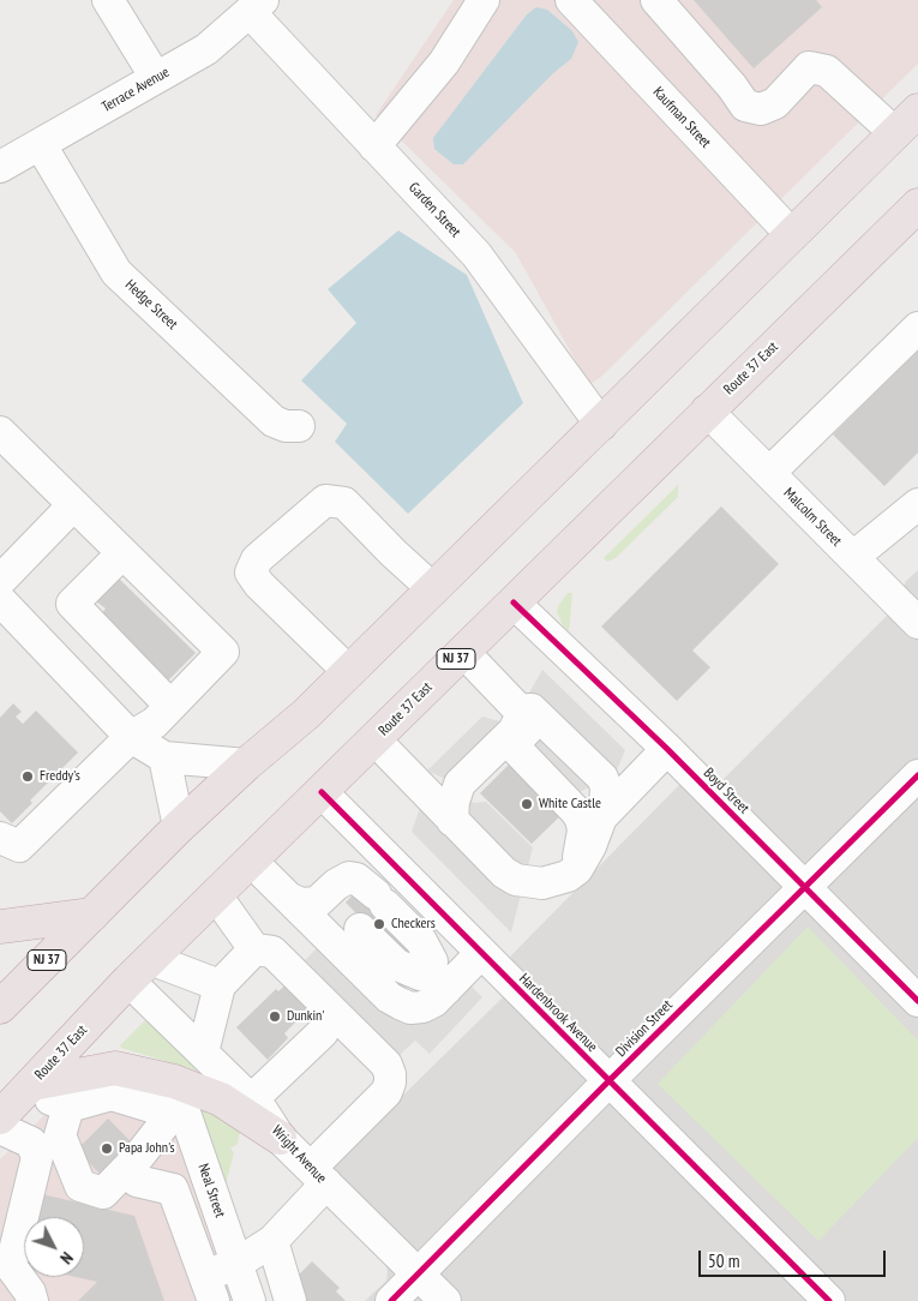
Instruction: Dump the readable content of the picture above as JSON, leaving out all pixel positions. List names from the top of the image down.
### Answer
{
  "streets": {
    "highway": ["Route 37 East", "NJ 37"],
    "street": [
      "Terrace Avenue",
      "Kaufman Street",
      "Garden Street",
      "Hedge Street",
      "Malcolm Street",
      "Boyd Street",
      "Hardenbrook Avenue",
      "Division Street",
      "Wright Avenue",
      "Neal Street"
    ]
  },
  "crossings": [
    ["Terrace Avenue", "Garden Street"],
    ["Terrace Avenue", "Hedge Street"],
    ["Kaufman Street", "NJ 37"],
    ["Garden Street", "NJ 37"],
    ["Route 37 East", "Malcolm Street"],
    ["Route 37 East", "Boyd Street"],
    ["Route 37 East", "Hardenbrook Avenue"],
    ["Route 37 East", "Wright Avenue"],
    ["Boyd Street", "Division Street"],
    ["Hardenbrook Avenue", "Division Street"],
    ["Division Street", "Wright Avenue"]
  ],
  "places": [
    "Freddy's",
    "White Castle",
    "Checkers",
    "Dunkin'",
    "Papa John's"
  ],
  "scale_bar": "50 m",
  "north": "bottom right"
}
